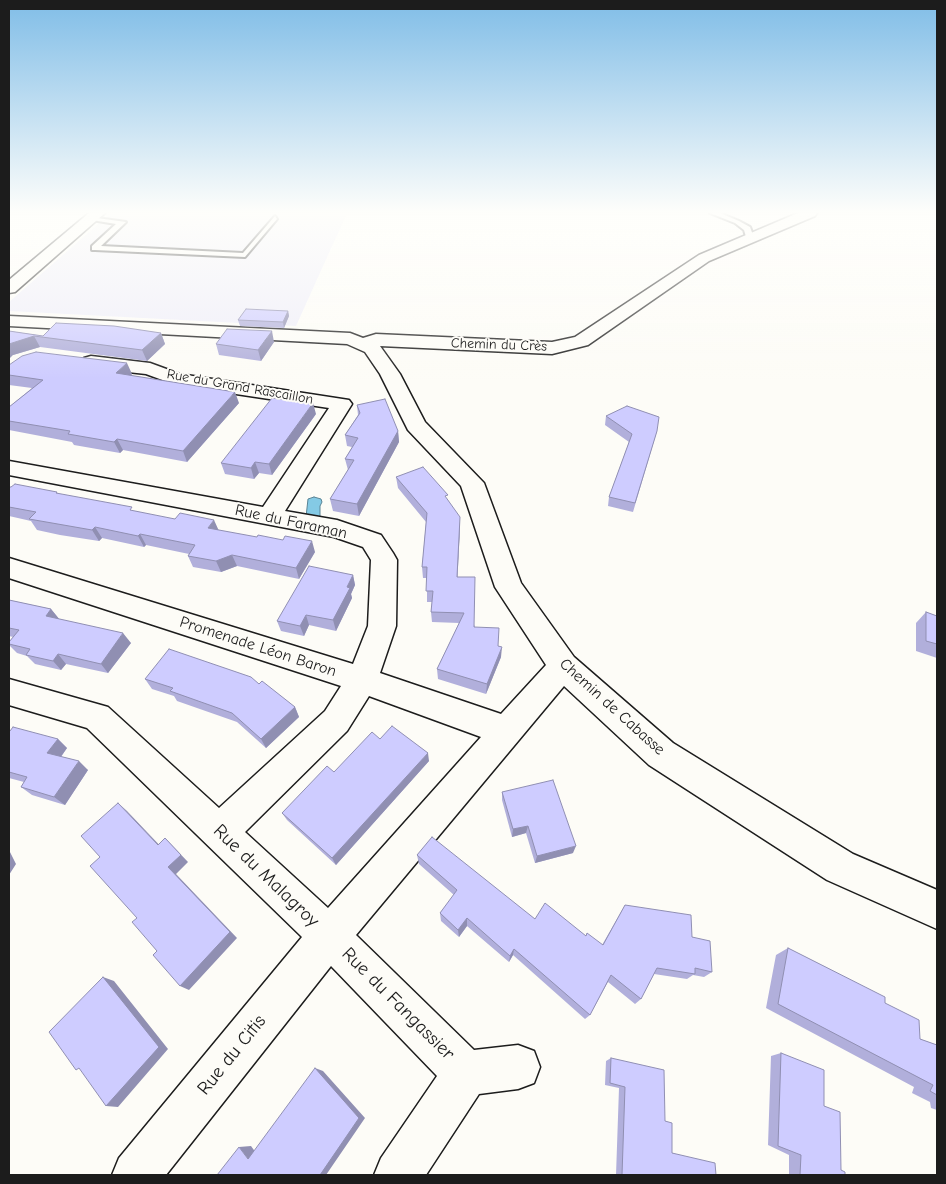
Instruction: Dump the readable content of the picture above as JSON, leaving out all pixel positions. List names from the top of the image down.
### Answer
{
  "streets": {
    "street": [
      "Chemin du Crès",
      "Rue du Grand Rascaillon",
      "Rue du Faraman",
      "Promenade Léon Baron",
      "Chemin de Cabasse",
      "Rue du Malagroy",
      "Rue du Fangassier",
      "Rue du Citis"
    ]
  },
  "crossings": [
    ["Chemin du Crès", "Chemin de Cabasse"],
    ["Rue du Grand Rascaillon", "Rue du Faraman"],
    ["Rue du Faraman", "Promenade Léon Baron"],
    ["Rue du Faraman", "Rue du Malagroy"],
    ["Promenade Léon Baron", "Rue du Malagroy"],
    ["Chemin de Cabasse", "Rue du Malagroy"],
    ["Rue du Malagroy", "Rue du Fangassier"],
    ["Rue du Malagroy", "Rue du Citis"],
    ["Rue du Fangassier", "Rue du Citis"]
  ]
}
